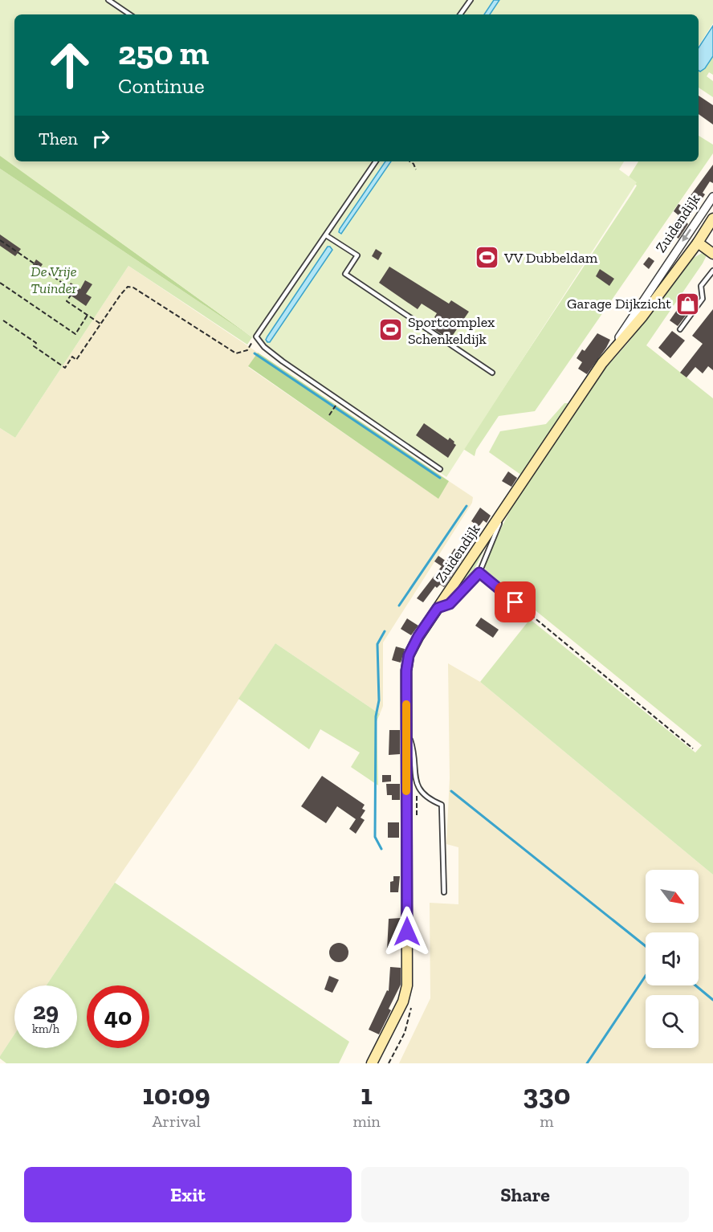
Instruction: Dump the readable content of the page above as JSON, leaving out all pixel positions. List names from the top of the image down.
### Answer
{
  "streets": {
    "street": ["Zuidendijk"]
  },
  "parks": ["De Vrije Tuinder"],
  "places": {
    "sports": ["VV Dubbeldam", "Sportcomplex Schenkeldijk"],
    "shop": ["Garage Dijkzicht"]
  },
  "north": "bottom right",
  "page": {
    "turn": ["250 m", "Continue"],
    "then": "Then",
    "speed": "29 km/h",
    "limit": "40",
    "eta": [
      "10:09",
      "Arrival",
      "1",
      "min",
      "330",
      "m"
    ],
    "buttons": ["Exit", "Share"]
  }
}
